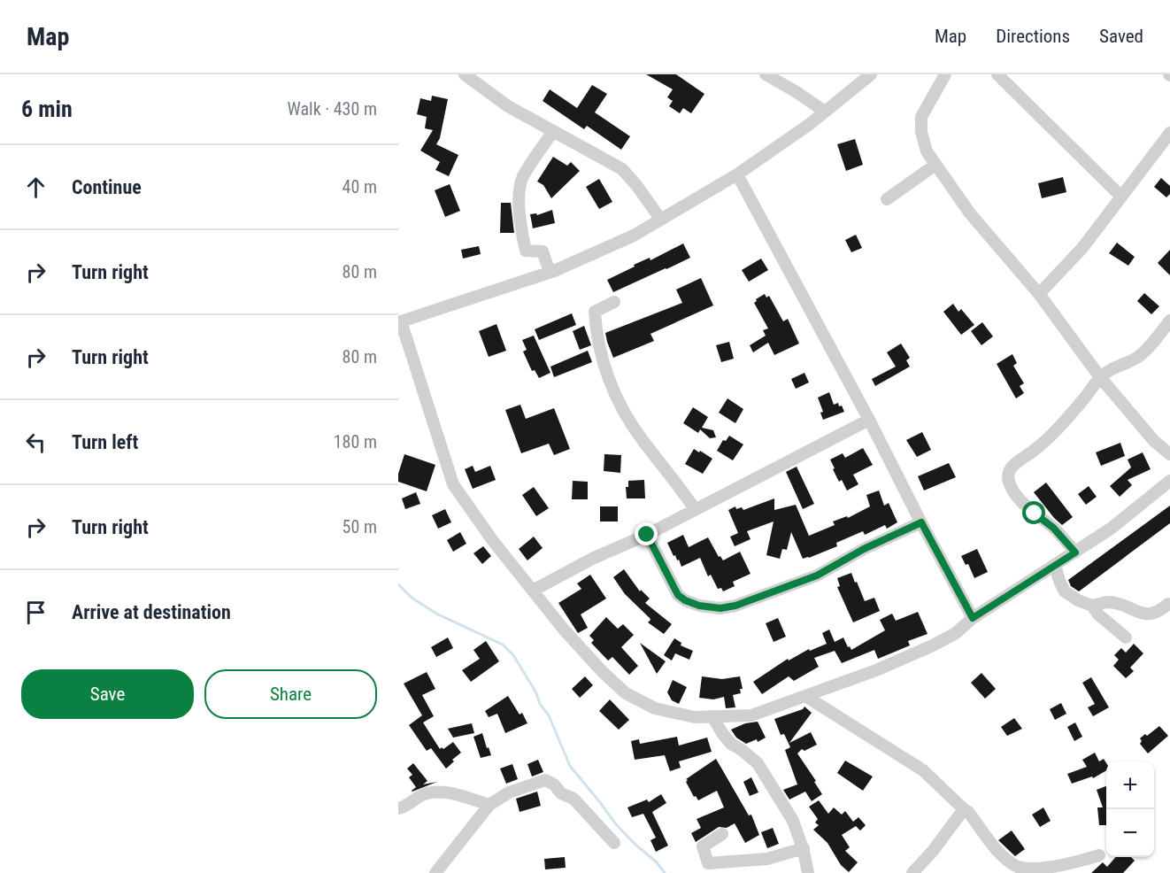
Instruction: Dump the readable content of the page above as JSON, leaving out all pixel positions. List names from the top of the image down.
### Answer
{
  "page": {
    "header": "Map",
    "nav": ["Map", "Directions", "Saved"],
    "heading": ["6 min", "Walk · 430 m"],
    "list": [
      ["Continue", "40 m"],
      ["Turn right", "80 m"],
      ["Turn right", "80 m"],
      ["Turn left", "180 m"],
      ["Turn right", "50 m"],
      "Arrive at destination"
    ],
    "buttons": ["Save", "Share"],
    "map_buttons": ["+", "−"]
  }
}
